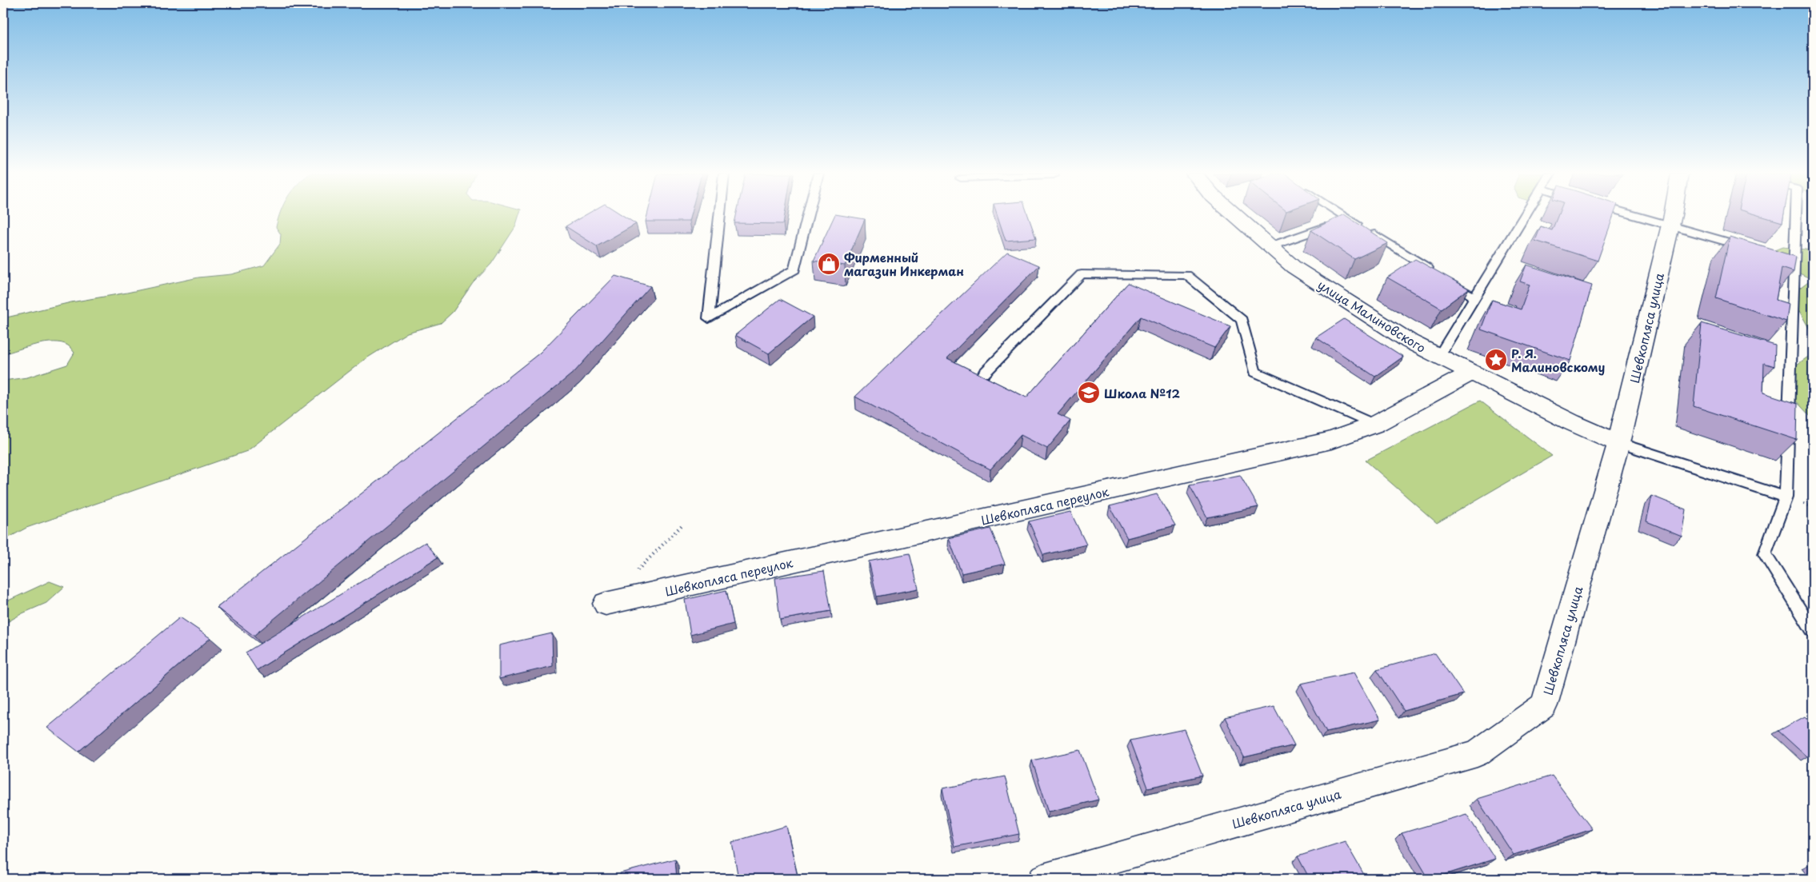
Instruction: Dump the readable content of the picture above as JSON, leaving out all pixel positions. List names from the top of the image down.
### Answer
{
  "streets": {
    "street": ["улица Малиновского", "Шевкопляса улица", "Шевкопляса переулок"]
  },
  "crossings": [
    ["улица Малиновского", "Шевкопляса улица"],
    ["улица Малиновского", "Шевкопляса переулок"]
  ],
  "places": {
    "shop": ["Фирменный магазин Инкерман"],
    "place": ["Р. Я. Малиновскому"],
    "school or university": ["Школа №12"]
  }
}
